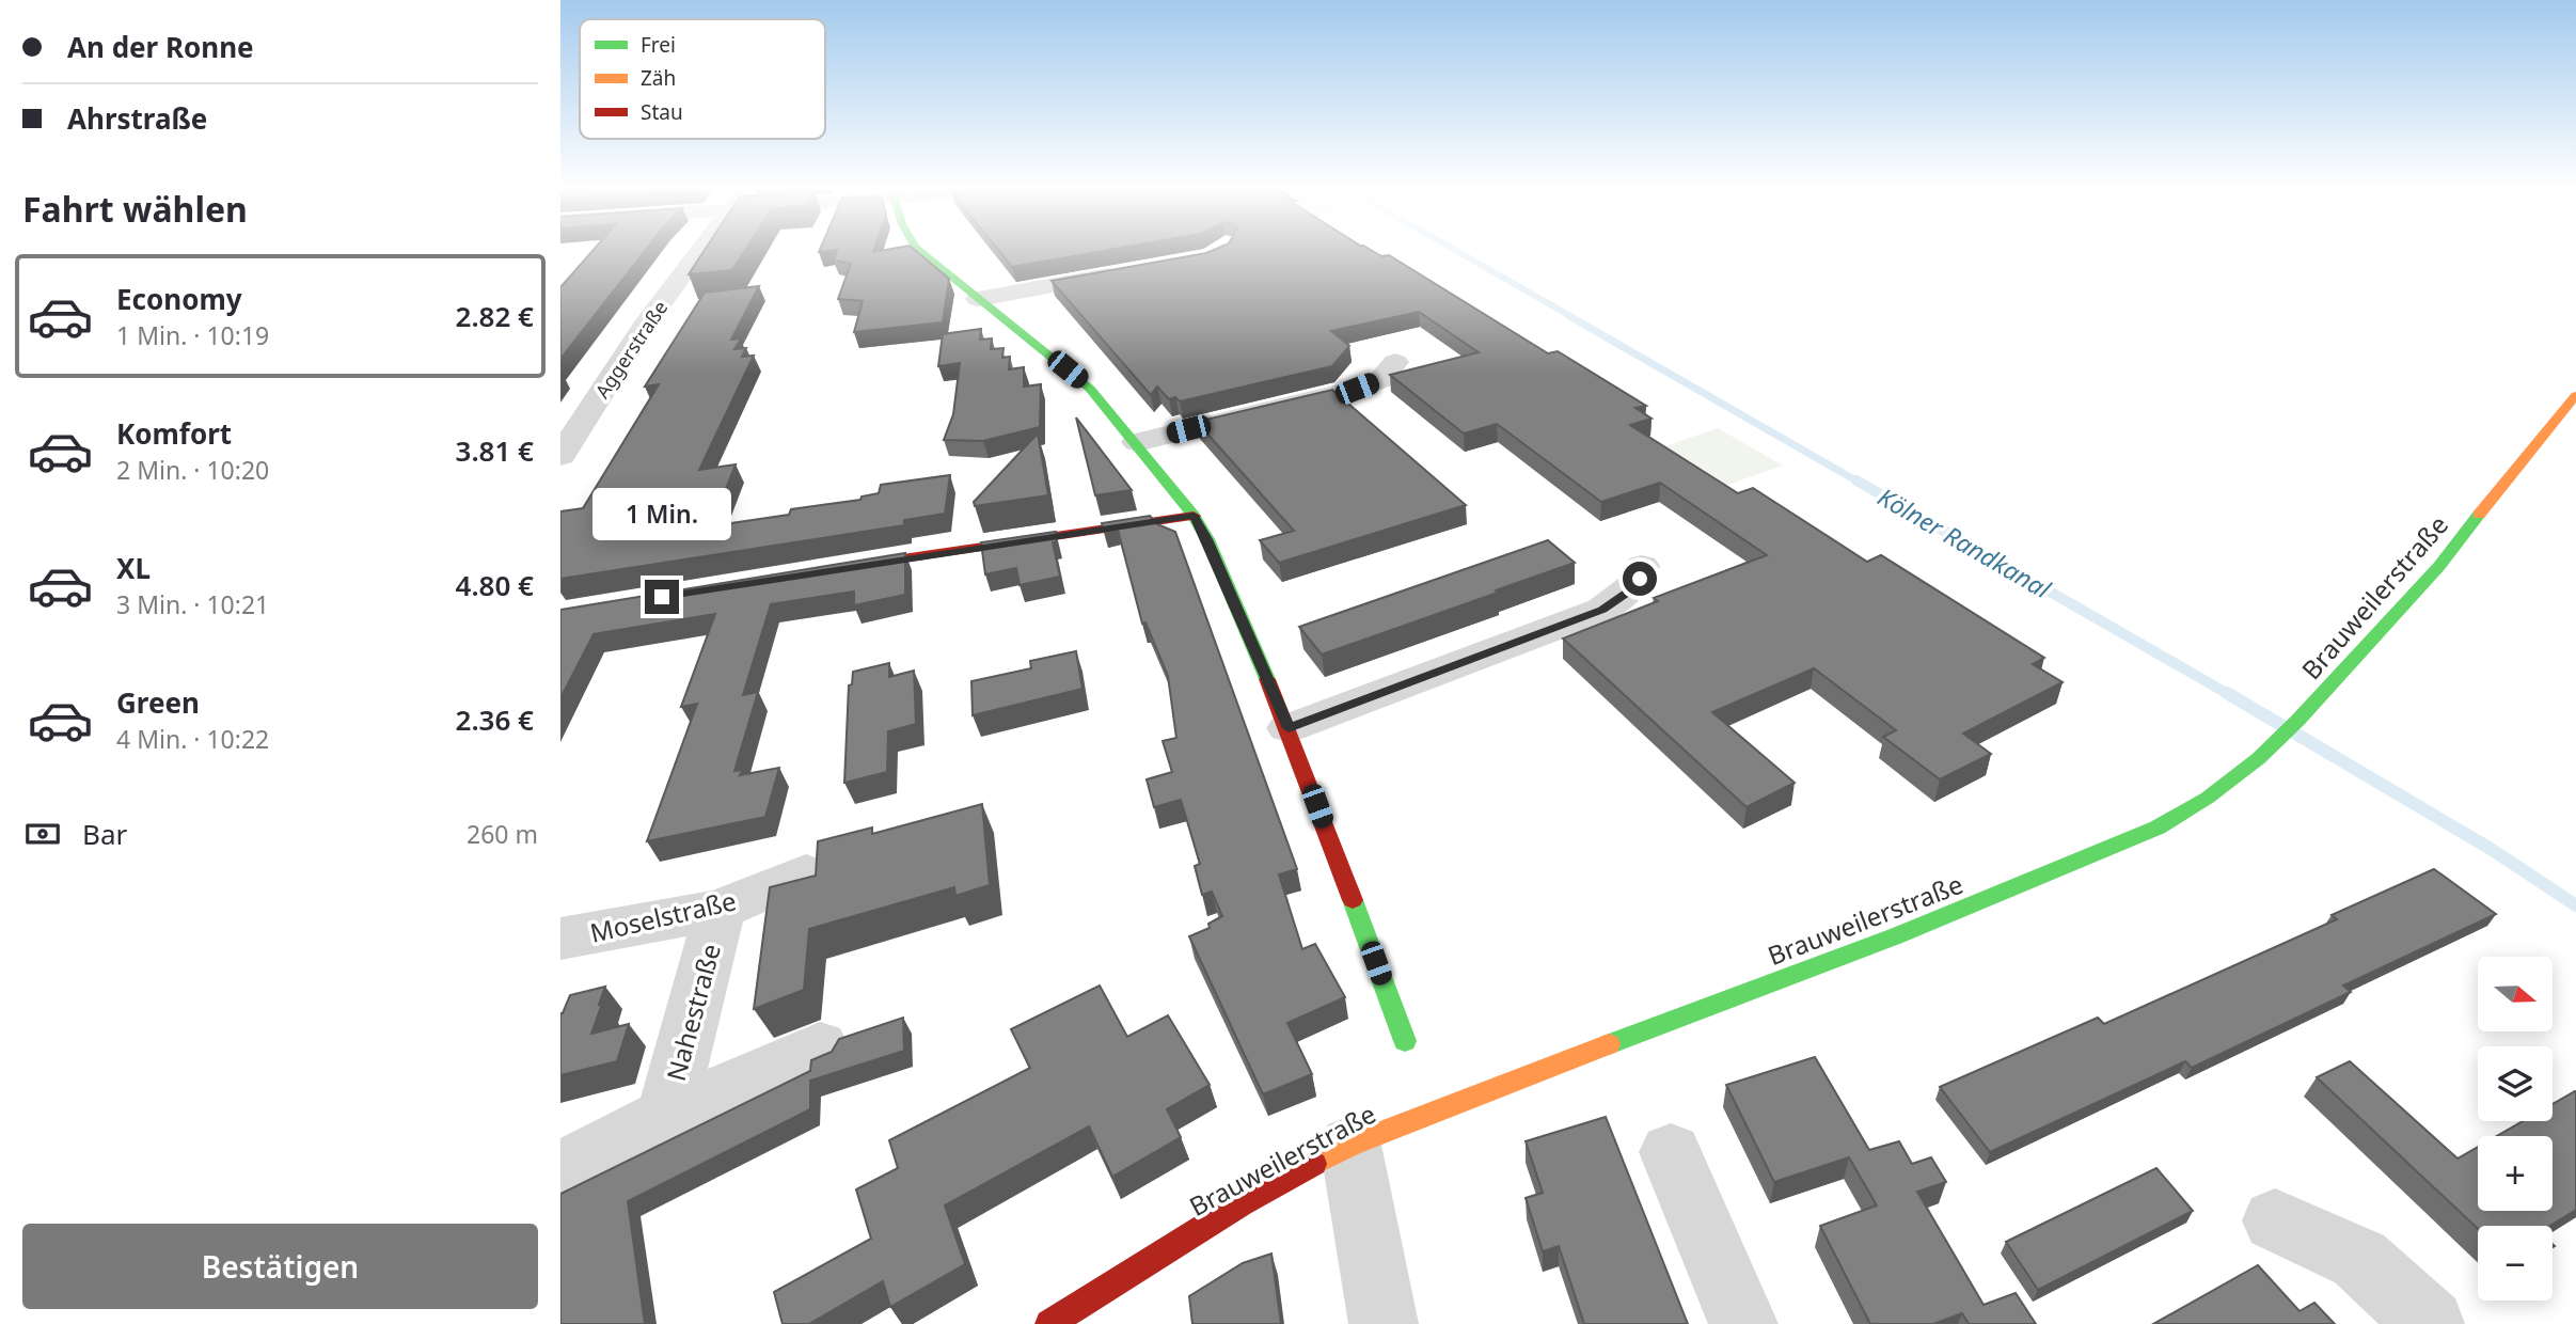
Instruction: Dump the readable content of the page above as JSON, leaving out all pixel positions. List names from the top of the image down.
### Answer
{
  "streets": {
    "street": [
      "Aggerstraße",
      "Brauweilerstraße",
      "Moselstraße",
      "Nahestraße"
    ]
  },
  "crossings": [
    ["Moselstraße", "Nahestraße"]
  ],
  "water": ["Kölner Randkanal"],
  "legend": ["Frei", "Zäh", "Stau"],
  "north": "right",
  "page": {
    "banner": ["An der Ronne", "Ahrstraße"],
    "heading": "Fahrt wählen",
    "list": [
      {
        "name": "Economy",
        "note": "1 Min. · 10:19",
        "value": "2.82 €"
      },
      {
        "name": "Komfort",
        "note": "2 Min. · 10:20",
        "value": "3.81 €"
      },
      {
        "name": "XL",
        "note": "3 Min. · 10:21",
        "value": "4.80 €"
      },
      {
        "name": "Green",
        "note": "4 Min. · 10:22",
        "value": "2.36 €"
      }
    ],
    "bubble": "1 Min.",
    "pay": ["Bar", "260 m"],
    "map_buttons": ["+", "−"],
    "buttons": "Bestätigen"
  }
}
